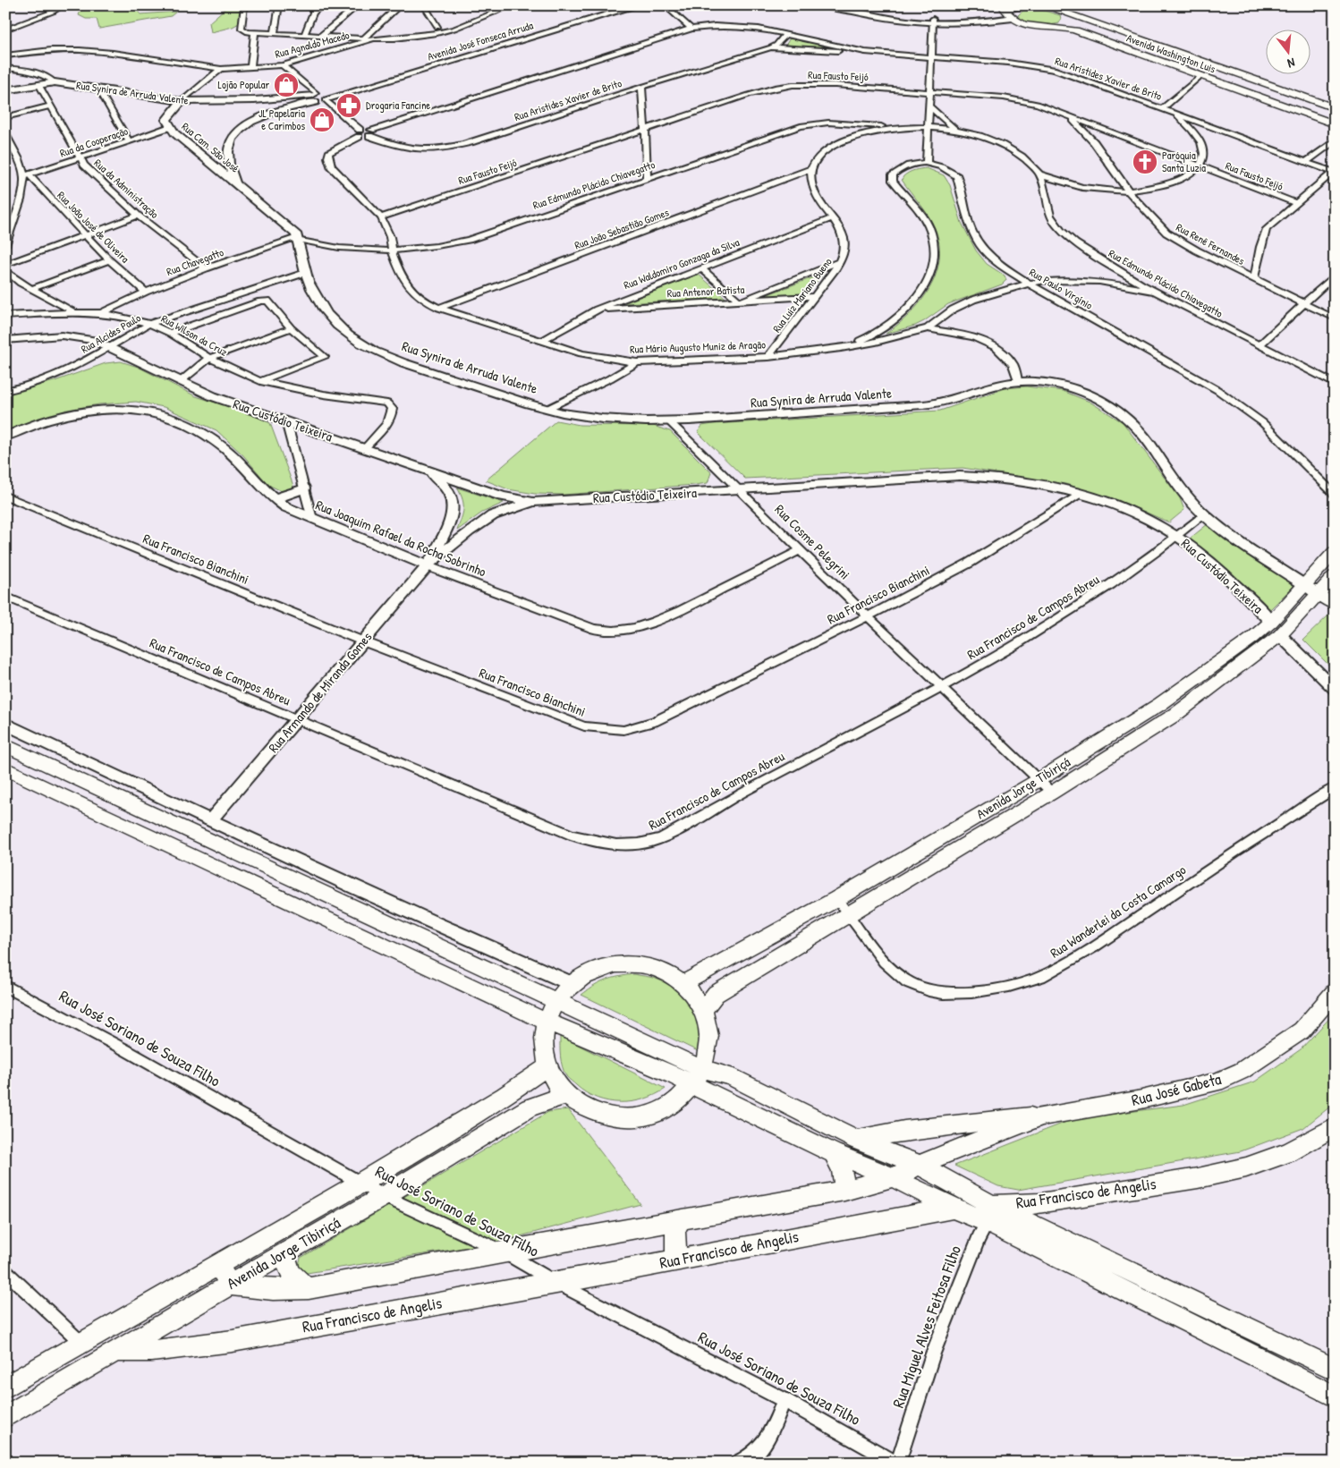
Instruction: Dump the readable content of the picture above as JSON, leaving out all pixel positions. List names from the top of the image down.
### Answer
{
  "streets": {
    "main road": [
      "Avenida Washington Luis",
      "Avenida Jorge Tibiriçá",
      "Rua José Gabeta",
      "Rua Francisco de Angelis"
    ],
    "street": [
      "Avenida José Fonseca Arruda",
      "Rua Agnaldo Macedo",
      "Rua Fausto Feijó",
      "Rua Aristides Xavier de Brito",
      "Rua Synira de Arruda Valente",
      "Rua da Cooperação",
      "Rua Cam. São José",
      "Rua Edmundo Plácido Chiavegatto",
      "Rua da Administração",
      "Rua João José de Oliveira",
      "Rua João Sebastião Gomes",
      "Rua Renê Fernandes",
      "Rua Chavegatto",
      "Rua Waldomiro Gonzaga da Silva",
      "Rua Paulo Virgínio",
      "Rua Antenor Batista",
      "Rua Luiz Mariano Bueno",
      "Rua Alcides Paulo",
      "Rua Wilson da Cruz",
      "Rua Mário Augusto Muniz de Aragão",
      "Rua Custódio Teixeira",
      "Rua Joaquim Rafael da Rocha Sobrinho",
      "Rua Cosme Pelegrini",
      "Rua Francisco Bianchini",
      "Rua Francisco de Campos Abreu",
      "Rua Armando de Miranda Gomes",
      "Rua Wanderlei da Costa Camargo",
      "Rua José Soriano de Souza Filho",
      "Rua Miguel Alves Feitosa Filho"
    ]
  },
  "crossings": [
    ["Avenida José Fonseca Arruda", "Rua Synira de Arruda Valente"],
    ["Rua Agnaldo Macedo", "Rua Cam. São José"],
    ["Rua Fausto Feijó", "Rua Renê Fernandes"],
    ["Rua Fausto Feijó", "Rua Mário Augusto Muniz de Aragão"],
    ["Rua Synira de Arruda Valente", "Rua Cam. São José"],
    ["Rua Synira de Arruda Valente", "Rua Edmundo Plácido Chiavegatto"],
    ["Rua Synira de Arruda Valente", "Rua da Administração"],
    ["Rua Synira de Arruda Valente", "Rua Chavegatto"],
    ["Rua Synira de Arruda Valente", "Rua Alcides Paulo"],
    ["Rua Synira de Arruda Valente", "Rua Cosme Pelegrini"],
    ["Rua Synira de Arruda Valente", "Rua Francisco de Campos Abreu"],
    ["Rua Synira de Arruda Valente", "Avenida Jorge Tibiriçá"],
    ["Rua da Cooperação", "Rua Cam. São José"],
    ["Rua da Cooperação", "Rua da Administração"],
    ["Rua da Cooperação", "Rua João José de Oliveira"],
    ["Rua Cam. São José", "Rua Edmundo Plácido Chiavegatto"],
    ["Rua Cam. São José", "Rua Chavegatto"],
    ["Rua Edmundo Plácido Chiavegatto", "Rua Chavegatto"],
    ["Rua Edmundo Plácido Chiavegatto", "Rua Mário Augusto Muniz de Aragão"],
    ["Rua da Administração", "Rua Chavegatto"],
    ["Rua João José de Oliveira", "Rua Chavegatto"],
    ["Rua João Sebastião Gomes", "Rua Luiz Mariano Bueno"],
    ["Rua João Sebastião Gomes", "Rua Mário Augusto Muniz de Aragão"],
    ["Rua Chavegatto", "Rua Wilson da Cruz"],
    ["Rua Waldomiro Gonzaga da Silva", "Rua Antenor Batista"],
    ["Rua Waldomiro Gonzaga da Silva", "Rua Luiz Mariano Bueno"],
    ["Rua Waldomiro Gonzaga da Silva", "Rua Mário Augusto Muniz de Aragão"],
    ["Rua Paulo Virgínio", "Rua Mário Augusto Muniz de Aragão"],
    ["Rua Antenor Batista", "Rua Luiz Mariano Bueno"],
    ["Rua Luiz Mariano Bueno", "Rua Mário Augusto Muniz de Aragão"],
    ["Rua Alcides Paulo", "Rua Wilson da Cruz"],
    ["Rua Alcides Paulo", "Rua Custódio Teixeira"],
    ["Rua Wilson da Cruz", "Rua Custódio Teixeira"],
    ["Rua Custódio Teixeira", "Rua Cosme Pelegrini"],
    ["Rua Custódio Teixeira", "Rua Francisco Bianchini"],
    ["Rua Custódio Teixeira", "Rua Francisco de Campos Abreu"],
    ["Rua Custódio Teixeira", "Rua Armando de Miranda Gomes"],
    ["Rua Custódio Teixeira", "Avenida Jorge Tibiriçá"],
    ["Rua Joaquim Rafael da Rocha Sobrinho", "Rua Cosme Pelegrini"],
    ["Rua Joaquim Rafael da Rocha Sobrinho", "Rua Armando de Miranda Gomes"],
    ["Rua Cosme Pelegrini", "Rua Francisco Bianchini"],
    ["Rua Cosme Pelegrini", "Rua Francisco de Campos Abreu"],
    ["Rua Cosme Pelegrini", "Avenida Jorge Tibiriçá"],
    ["Rua Francisco Bianchini", "Rua Armando de Miranda Gomes"],
    ["Rua Francisco de Campos Abreu", "Rua Armando de Miranda Gomes"],
    ["Avenida Jorge Tibiriçá", "Rua Wanderlei da Costa Camargo"],
    ["Avenida Jorge Tibiriçá", "Rua José Soriano de Souza Filho"],
    ["Avenida Jorge Tibiriçá", "Rua Francisco de Angelis"],
    ["Rua José Soriano de Souza Filho", "Rua Francisco de Angelis"],
    ["Rua José Soriano de Souza Filho", "Rua Miguel Alves Feitosa Filho"],
    ["Rua Francisco de Angelis", "Rua Miguel Alves Feitosa Filho"]
  ],
  "places": {
    "shop": ["Lojão Popular", "JL Papelaria e Carimbos"],
    "pharmacy": ["Drogaria Fancine"],
    "church": ["Paróquia Santa Luzia"]
  },
  "north": "bottom"
}
